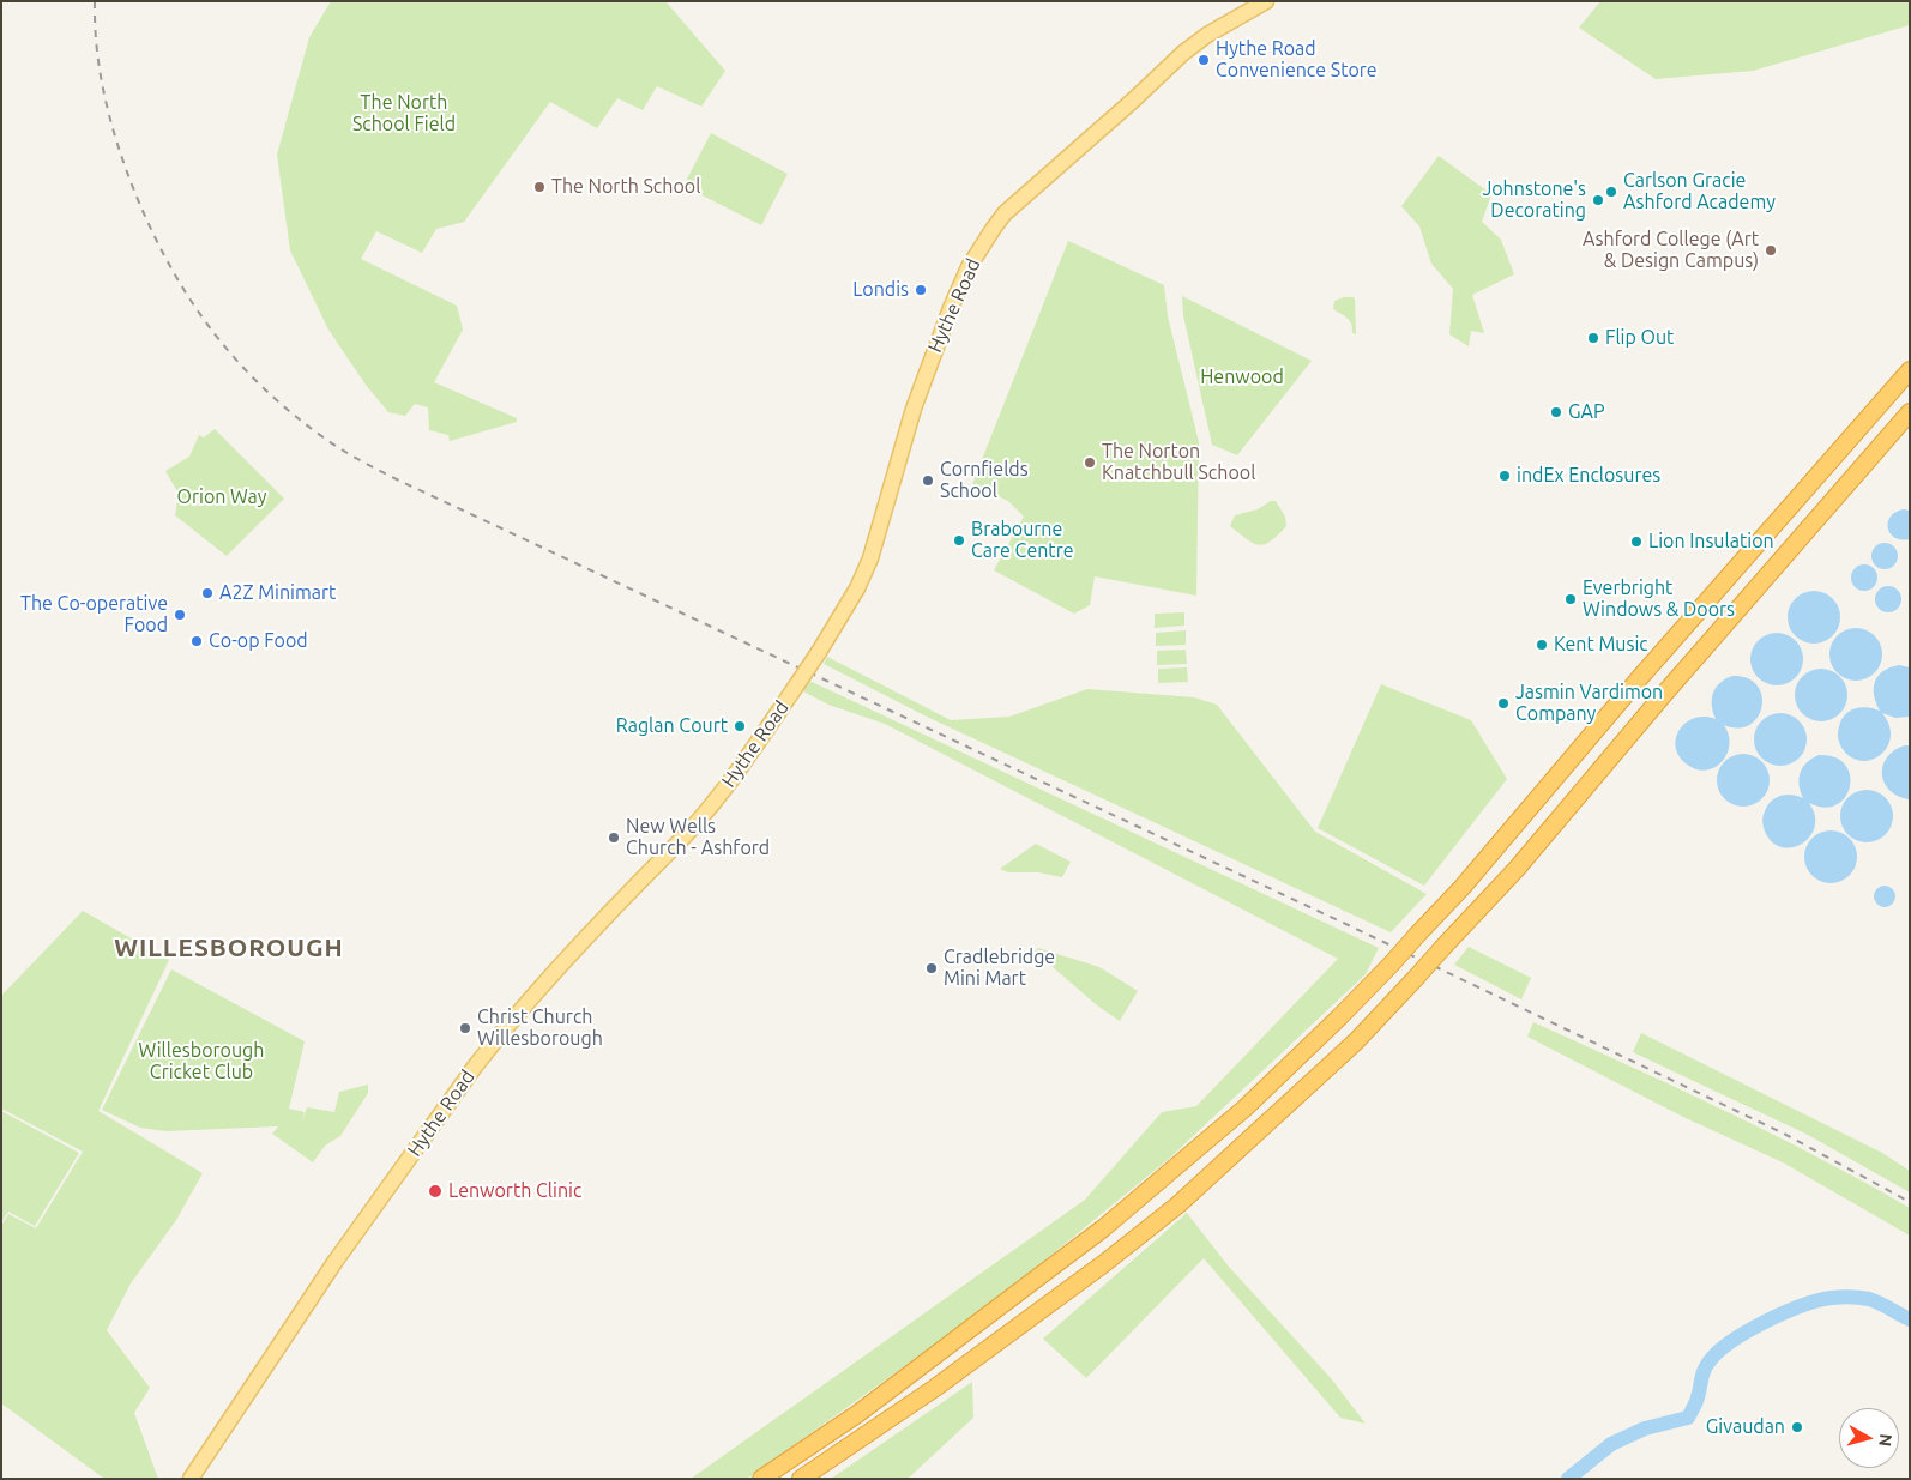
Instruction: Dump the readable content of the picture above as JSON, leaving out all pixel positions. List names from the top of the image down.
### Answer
{
  "streets": {
    "main road": ["Hythe Road"]
  },
  "districts": ["WILLESBOROUGH"],
  "parks": [
    "The North School Field",
    "Henwood",
    "Orion Way",
    "Willesborough Cricket Club"
  ],
  "places": [
    "Hythe Road Convenience Store",
    "The North School",
    "Carlson Gracie Ashford Academy",
    "Johnstone's Decorating",
    "Ashford College (Art & Design Campus)",
    "Londis",
    "Flip Out",
    "GAP",
    "The Norton Knatchbull School",
    "indEx Enclosures",
    "Cornfields School",
    "Brabourne Care Centre",
    "Lion Insulation",
    "A2Z Minimart",
    "Everbright Windows & Doors",
    "The Co-operative Food",
    "Co-op Food",
    "Kent Music",
    "Jasmin Vardimon Company",
    "Raglan Court",
    "New Wells Church - Ashford",
    "Cradlebridge Mini Mart",
    "Christ Church Willesborough",
    "Lenworth Clinic",
    "Givaudan"
  ],
  "north": "right"
}
